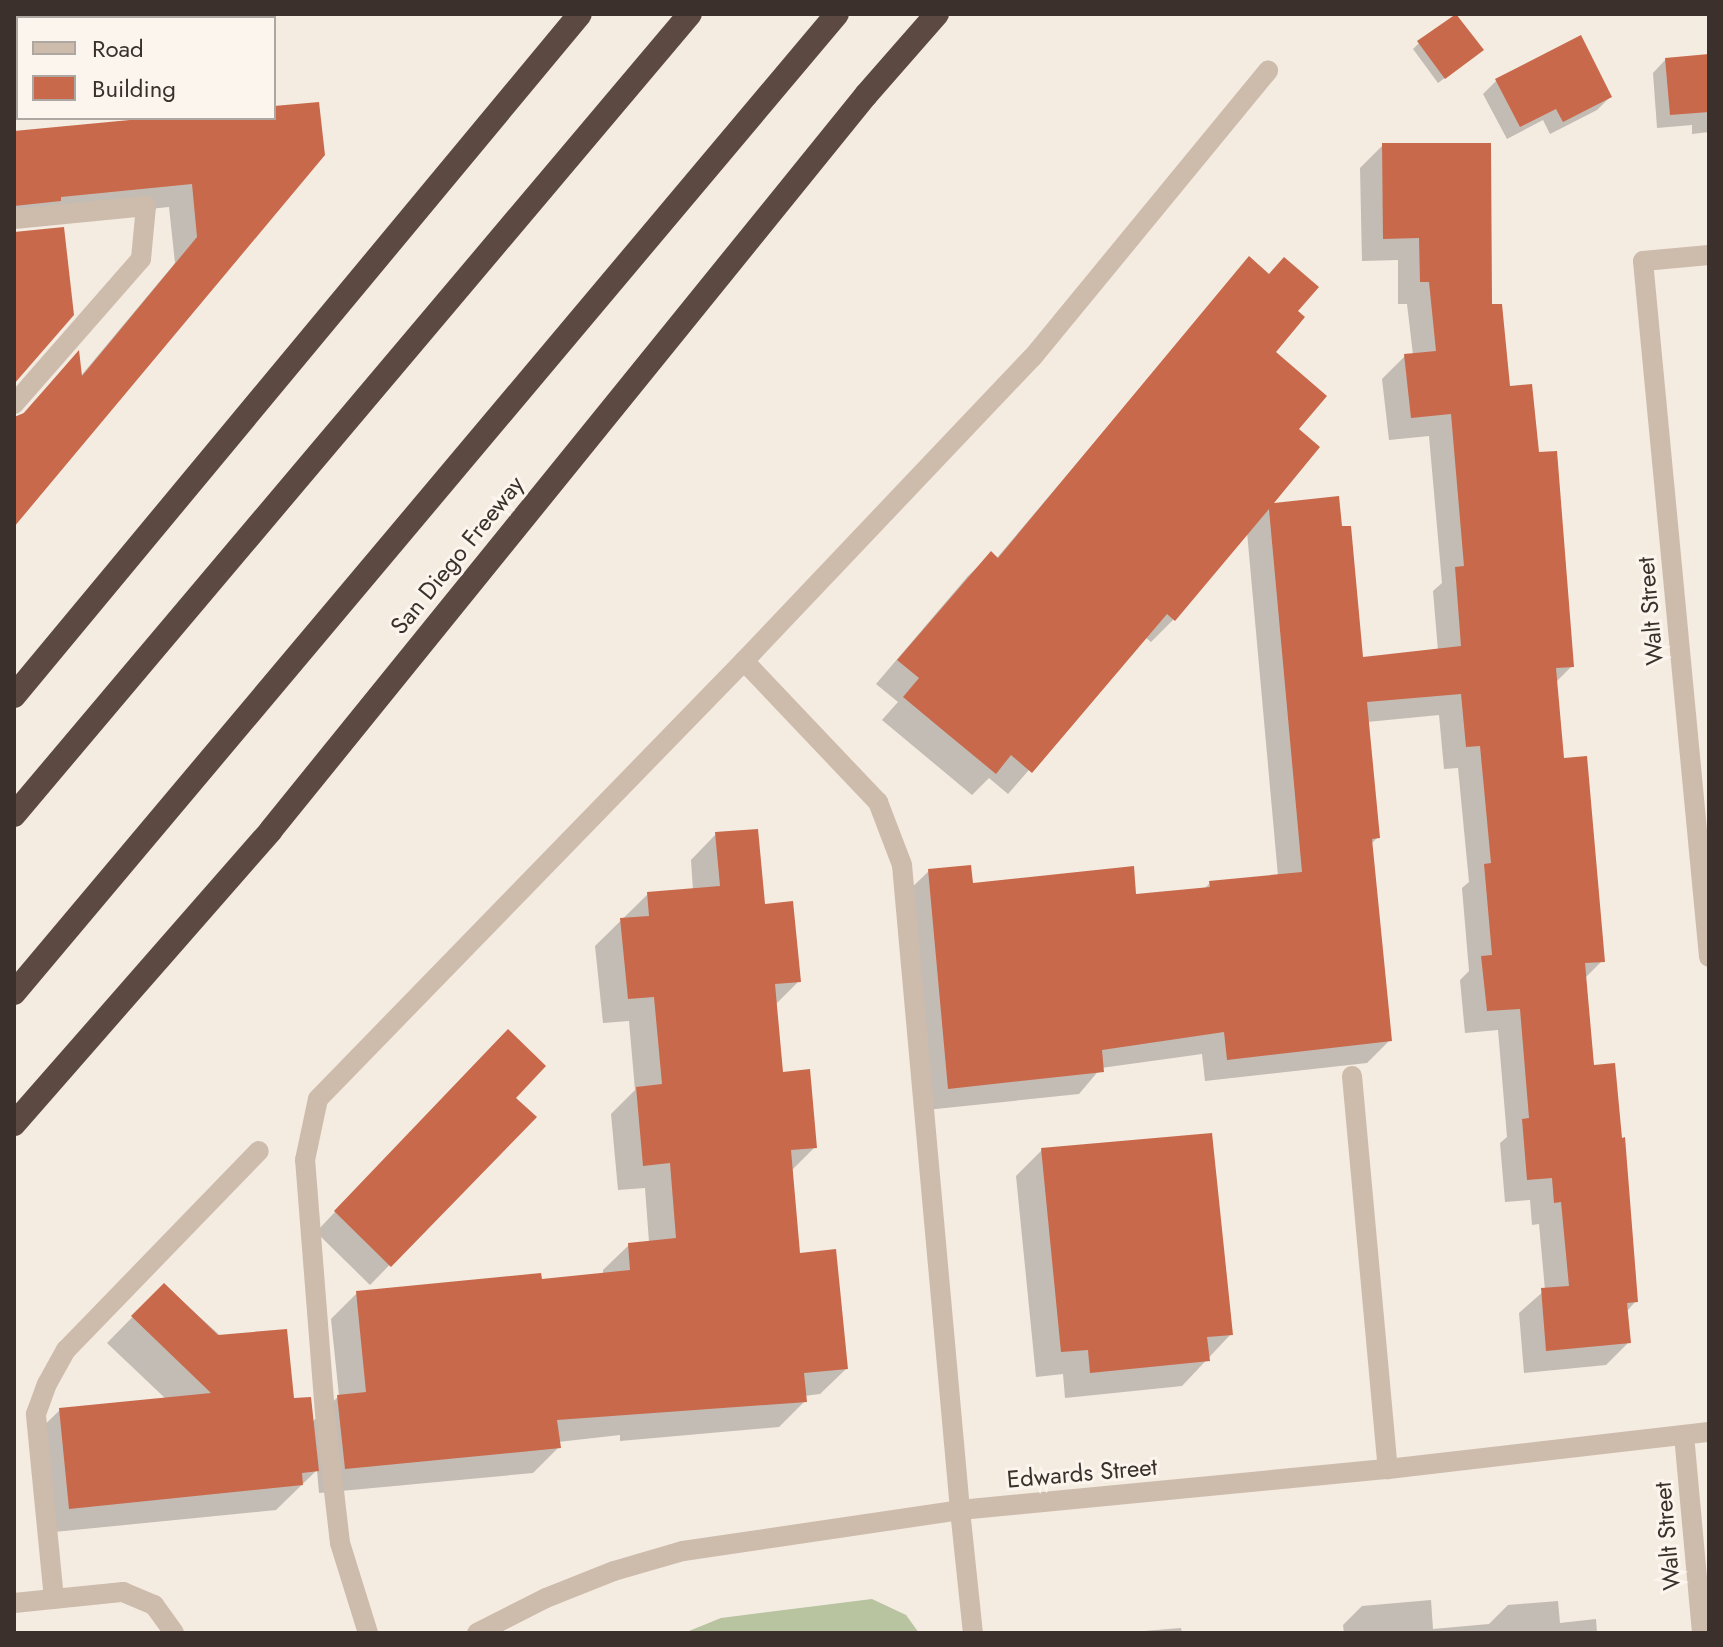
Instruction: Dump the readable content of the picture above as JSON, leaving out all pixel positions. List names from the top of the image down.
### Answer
{
  "streets": {
    "highway": ["San Diego Freeway"],
    "street": ["Walt Street", "Edwards Street"]
  },
  "crossings": [
    ["Walt Street", "Edwards Street"]
  ],
  "legend": ["Road", "Building"]
}
